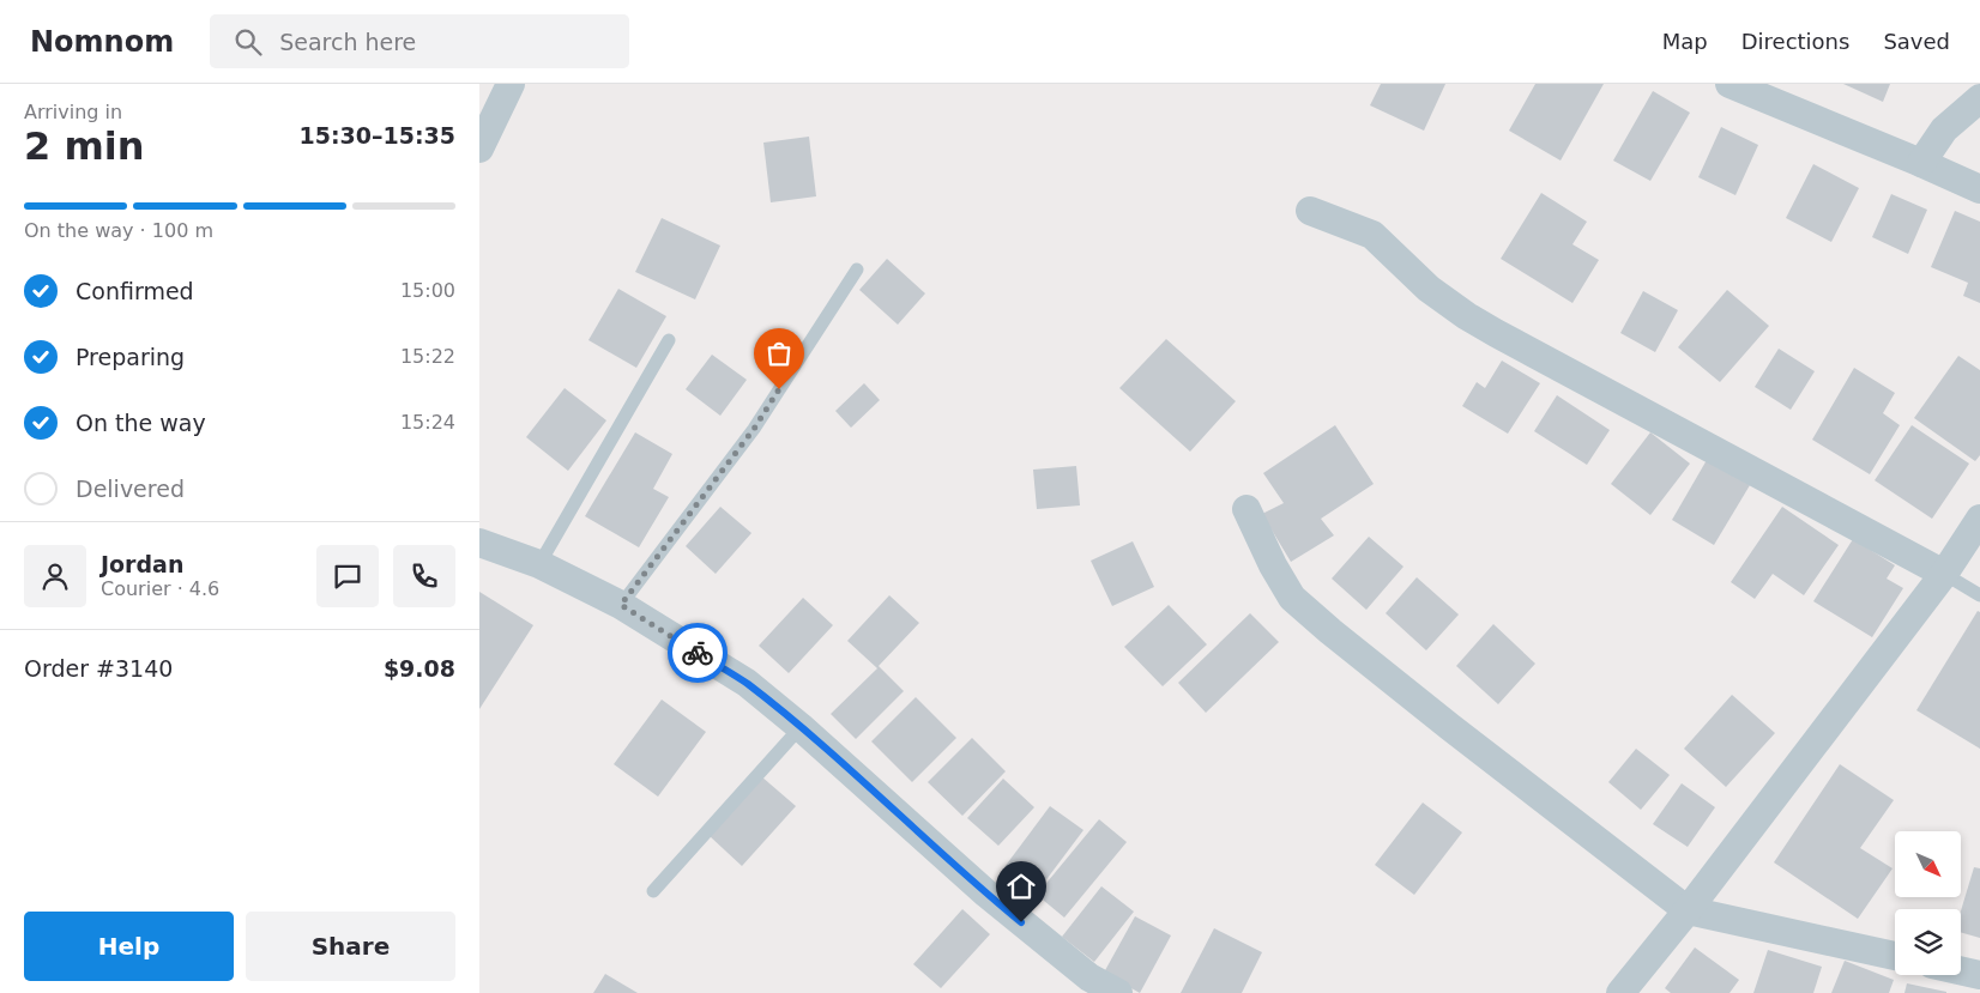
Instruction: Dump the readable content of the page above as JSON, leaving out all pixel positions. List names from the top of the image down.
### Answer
{
  "north": "bottom right",
  "page": {
    "header": "Nomnom",
    "search": "Search here",
    "nav": ["Map", "Directions", "Saved"],
    "heading": ["2 min", "Arriving in", "15:30–15:35"],
    "panel": [
      "Jordan",
      "Courier · 4.6",
      "Order #3140",
      "$9.08"
    ],
    "bar": "On the way · 100 m",
    "list": [
      ["Confirmed", "15:00"],
      ["Preparing", "15:22"],
      ["On the way", "15:24"],
      "Delivered"
    ],
    "buttons": ["Help", "Share"]
  }
}
